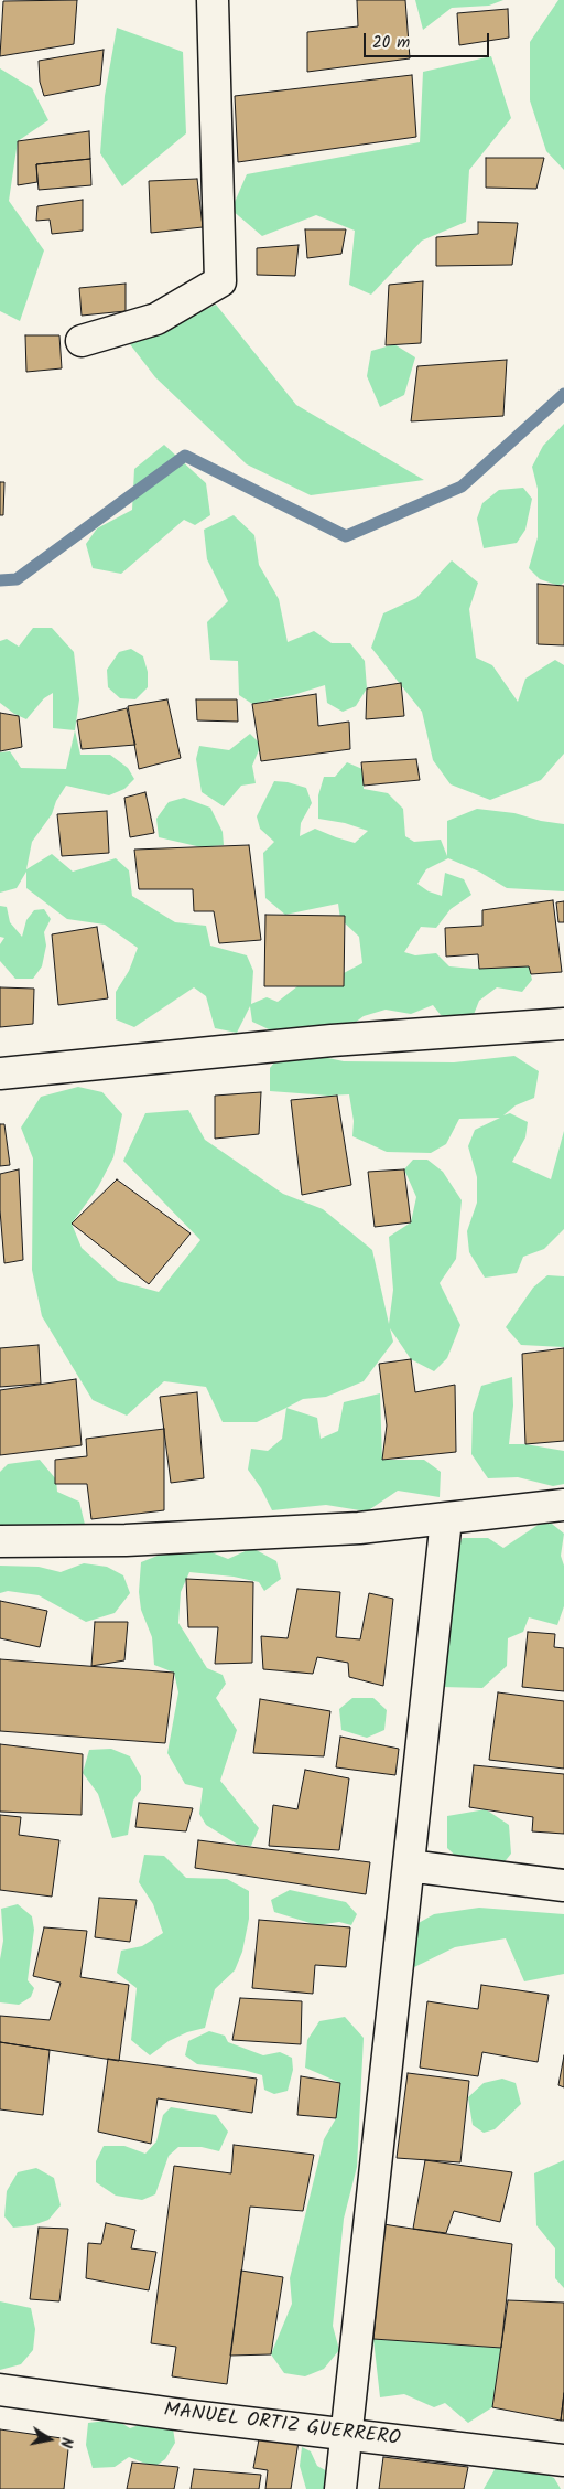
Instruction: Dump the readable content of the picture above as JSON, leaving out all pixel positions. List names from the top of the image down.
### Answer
{
  "streets": {
    "street": ["MANUEL ORTIZ GUERRERO"]
  },
  "scale_bar": "20 m",
  "north": "right"
}
